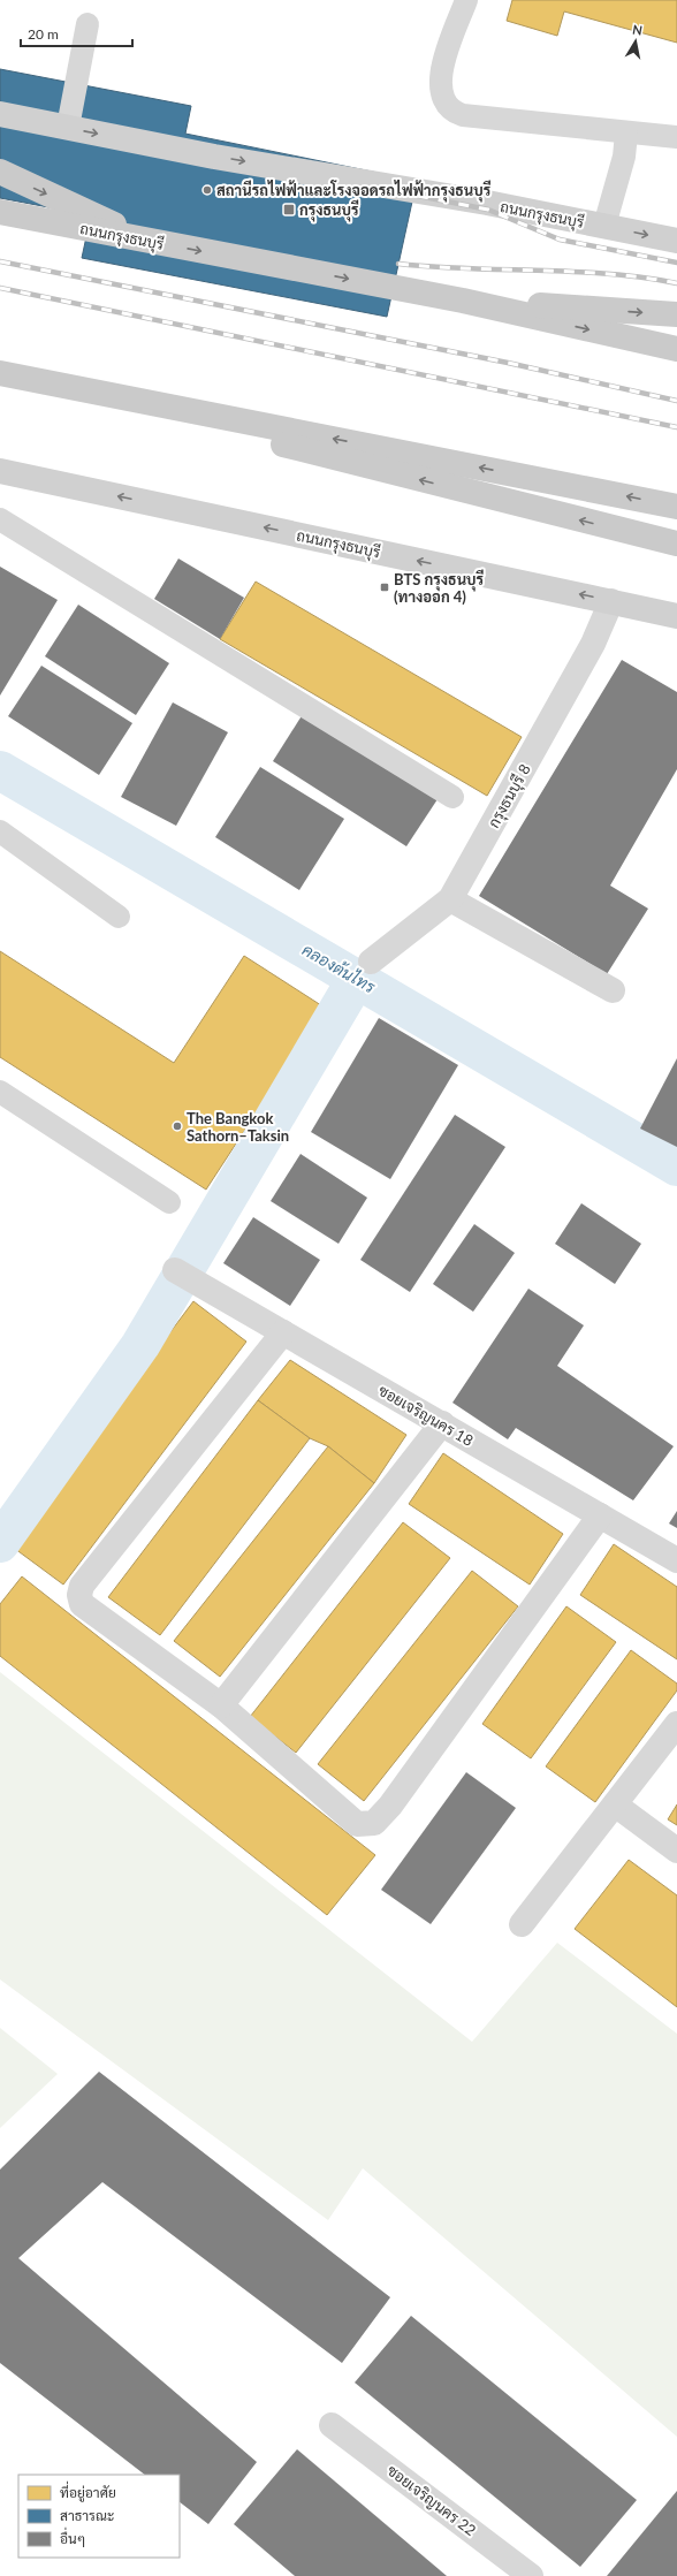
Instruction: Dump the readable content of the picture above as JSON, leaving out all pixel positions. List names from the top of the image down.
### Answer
{
  "streets": {
    "main road": ["ถนนกรุงธนบุรี"],
    "street": ["กรุงธนบุรี 8", "ซอยเจริญนคร 18", "ซอยเจริญนคร 22"]
  },
  "crossings": [
    ["ถนนกรุงธนบุรี", "กรุงธนบุรี 8"]
  ],
  "water": ["คลองต้นไทร"],
  "places": {
    "other": ["สถานีรถไฟฟ้าและโรงจอดรถไฟฟ้ากรุงธนบุรี", "The Bangkok Sathorn–Taksin"],
    "transit": ["กรุงธนบุรี", "BTS กรุงธนบุรี (ทางออก 4)"]
  },
  "legend": ["ที่อยู่อาศัย", "สาธารณะ", "อื่นๆ"],
  "scale_bar": "20 m",
  "north": "top"
}
